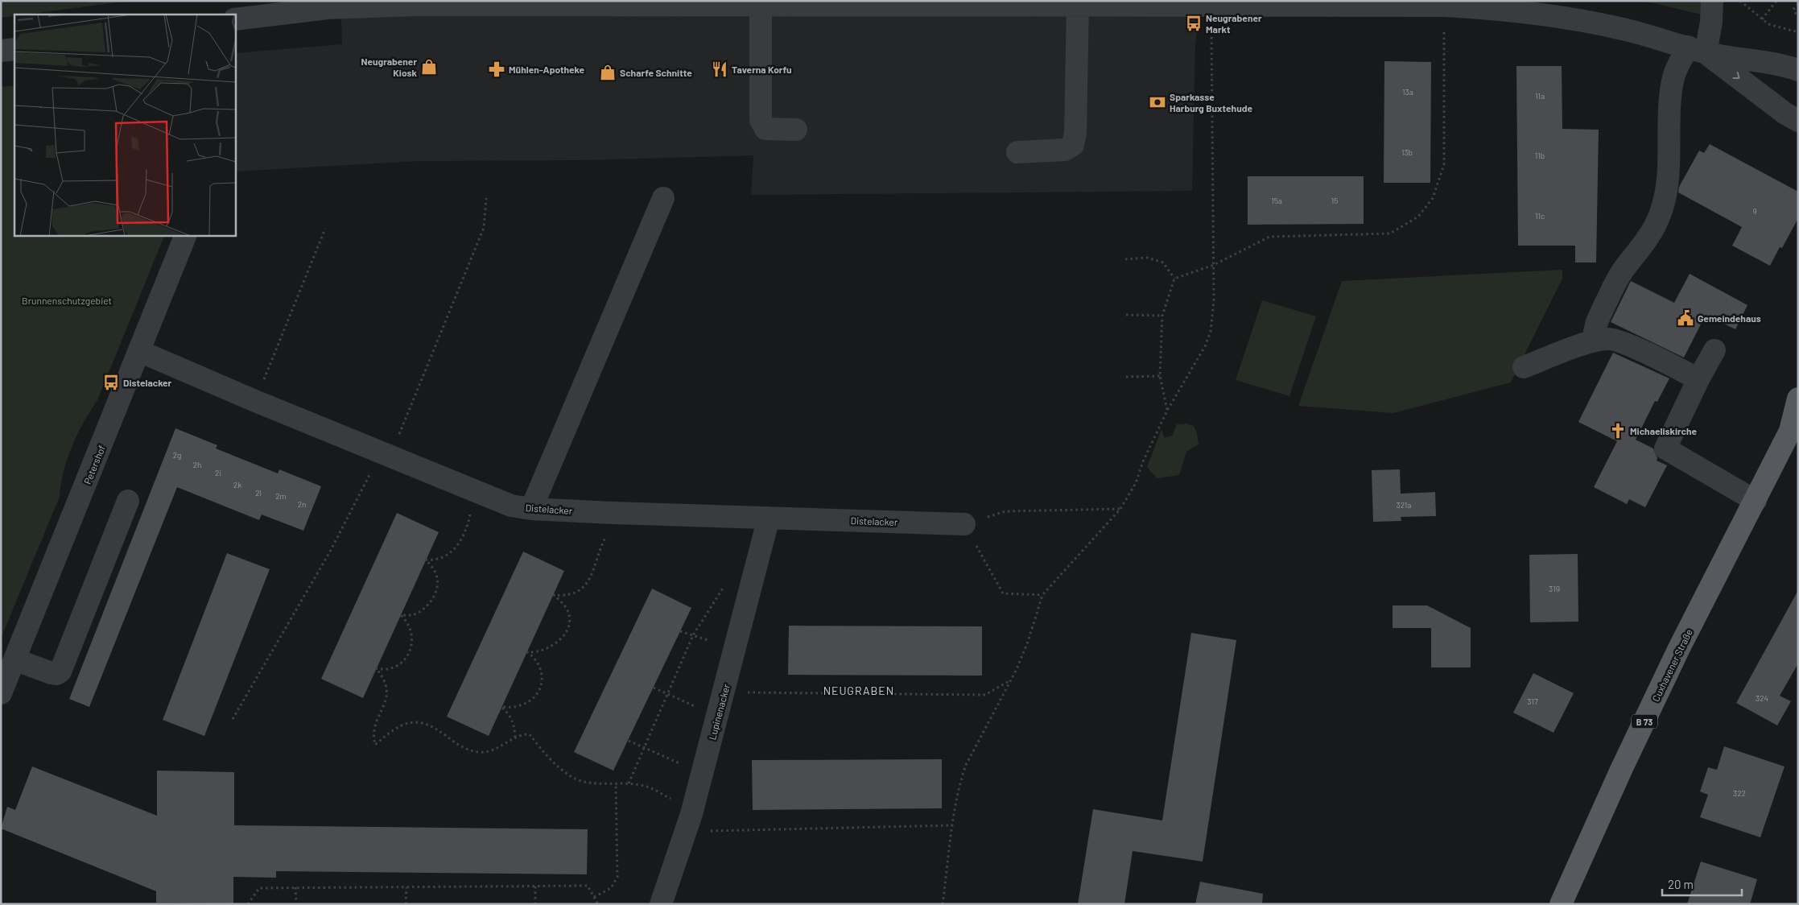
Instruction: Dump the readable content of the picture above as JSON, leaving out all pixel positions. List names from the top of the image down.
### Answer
{
  "streets": {
    "main road": ["Cuxhavener Straße", "B 73"],
    "street": ["Petershof", "Distelacker", "Lupinenacker"]
  },
  "crossings": [
    ["Petershof", "Distelacker"],
    ["Distelacker", "Lupinenacker"]
  ],
  "districts": ["NEUGRABEN"],
  "parks": ["Brunnenschutzgebiet"],
  "places": {
    "bus stop": ["Neugrabener Markt", "Distelacker"],
    "shop": ["Neugrabener Kiosk", "Scharfe Schnitte"],
    "pharmacy": ["Mühlen-Apotheke"],
    "restaurant": ["Taverna Korfu"],
    "bank": ["Sparkasse Harburg Buxtehude"],
    "public building": ["Gemeindehaus"],
    "church": ["Michaeliskirche"]
  },
  "house_numbers": [
    "13a",
    "11a",
    "13b",
    "11b",
    "15a",
    "15",
    "9",
    "11c",
    "2g",
    "2h",
    "2i",
    "2k",
    "2l",
    "2m",
    "2n",
    "321a",
    "319",
    "324",
    "317",
    "322"
  ],
  "scale_bar": "20 m"
}
